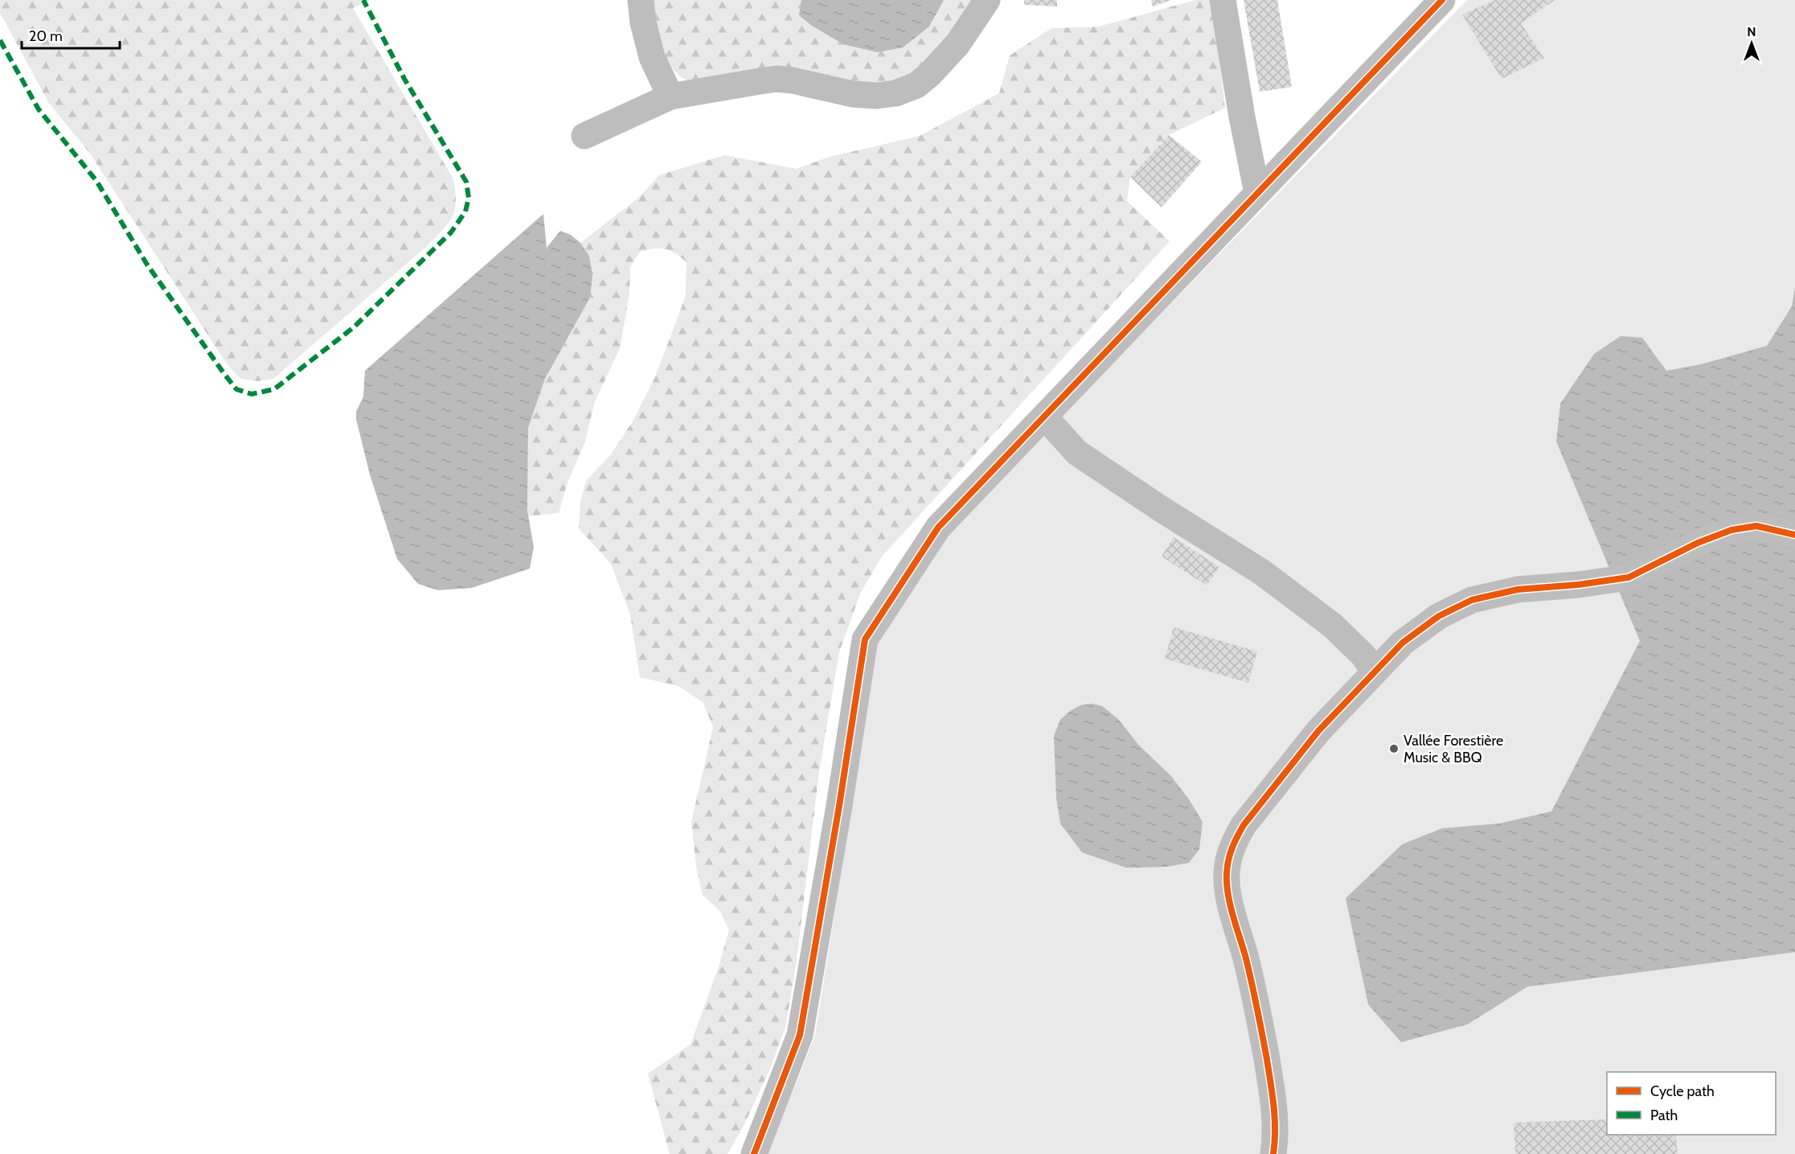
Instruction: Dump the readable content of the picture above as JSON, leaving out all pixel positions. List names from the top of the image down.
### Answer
{
  "places": ["Vallée Forestière Music & BBQ"],
  "legend": ["Cycle path", "Path"],
  "scale_bar": "20 m",
  "north": "top"
}
